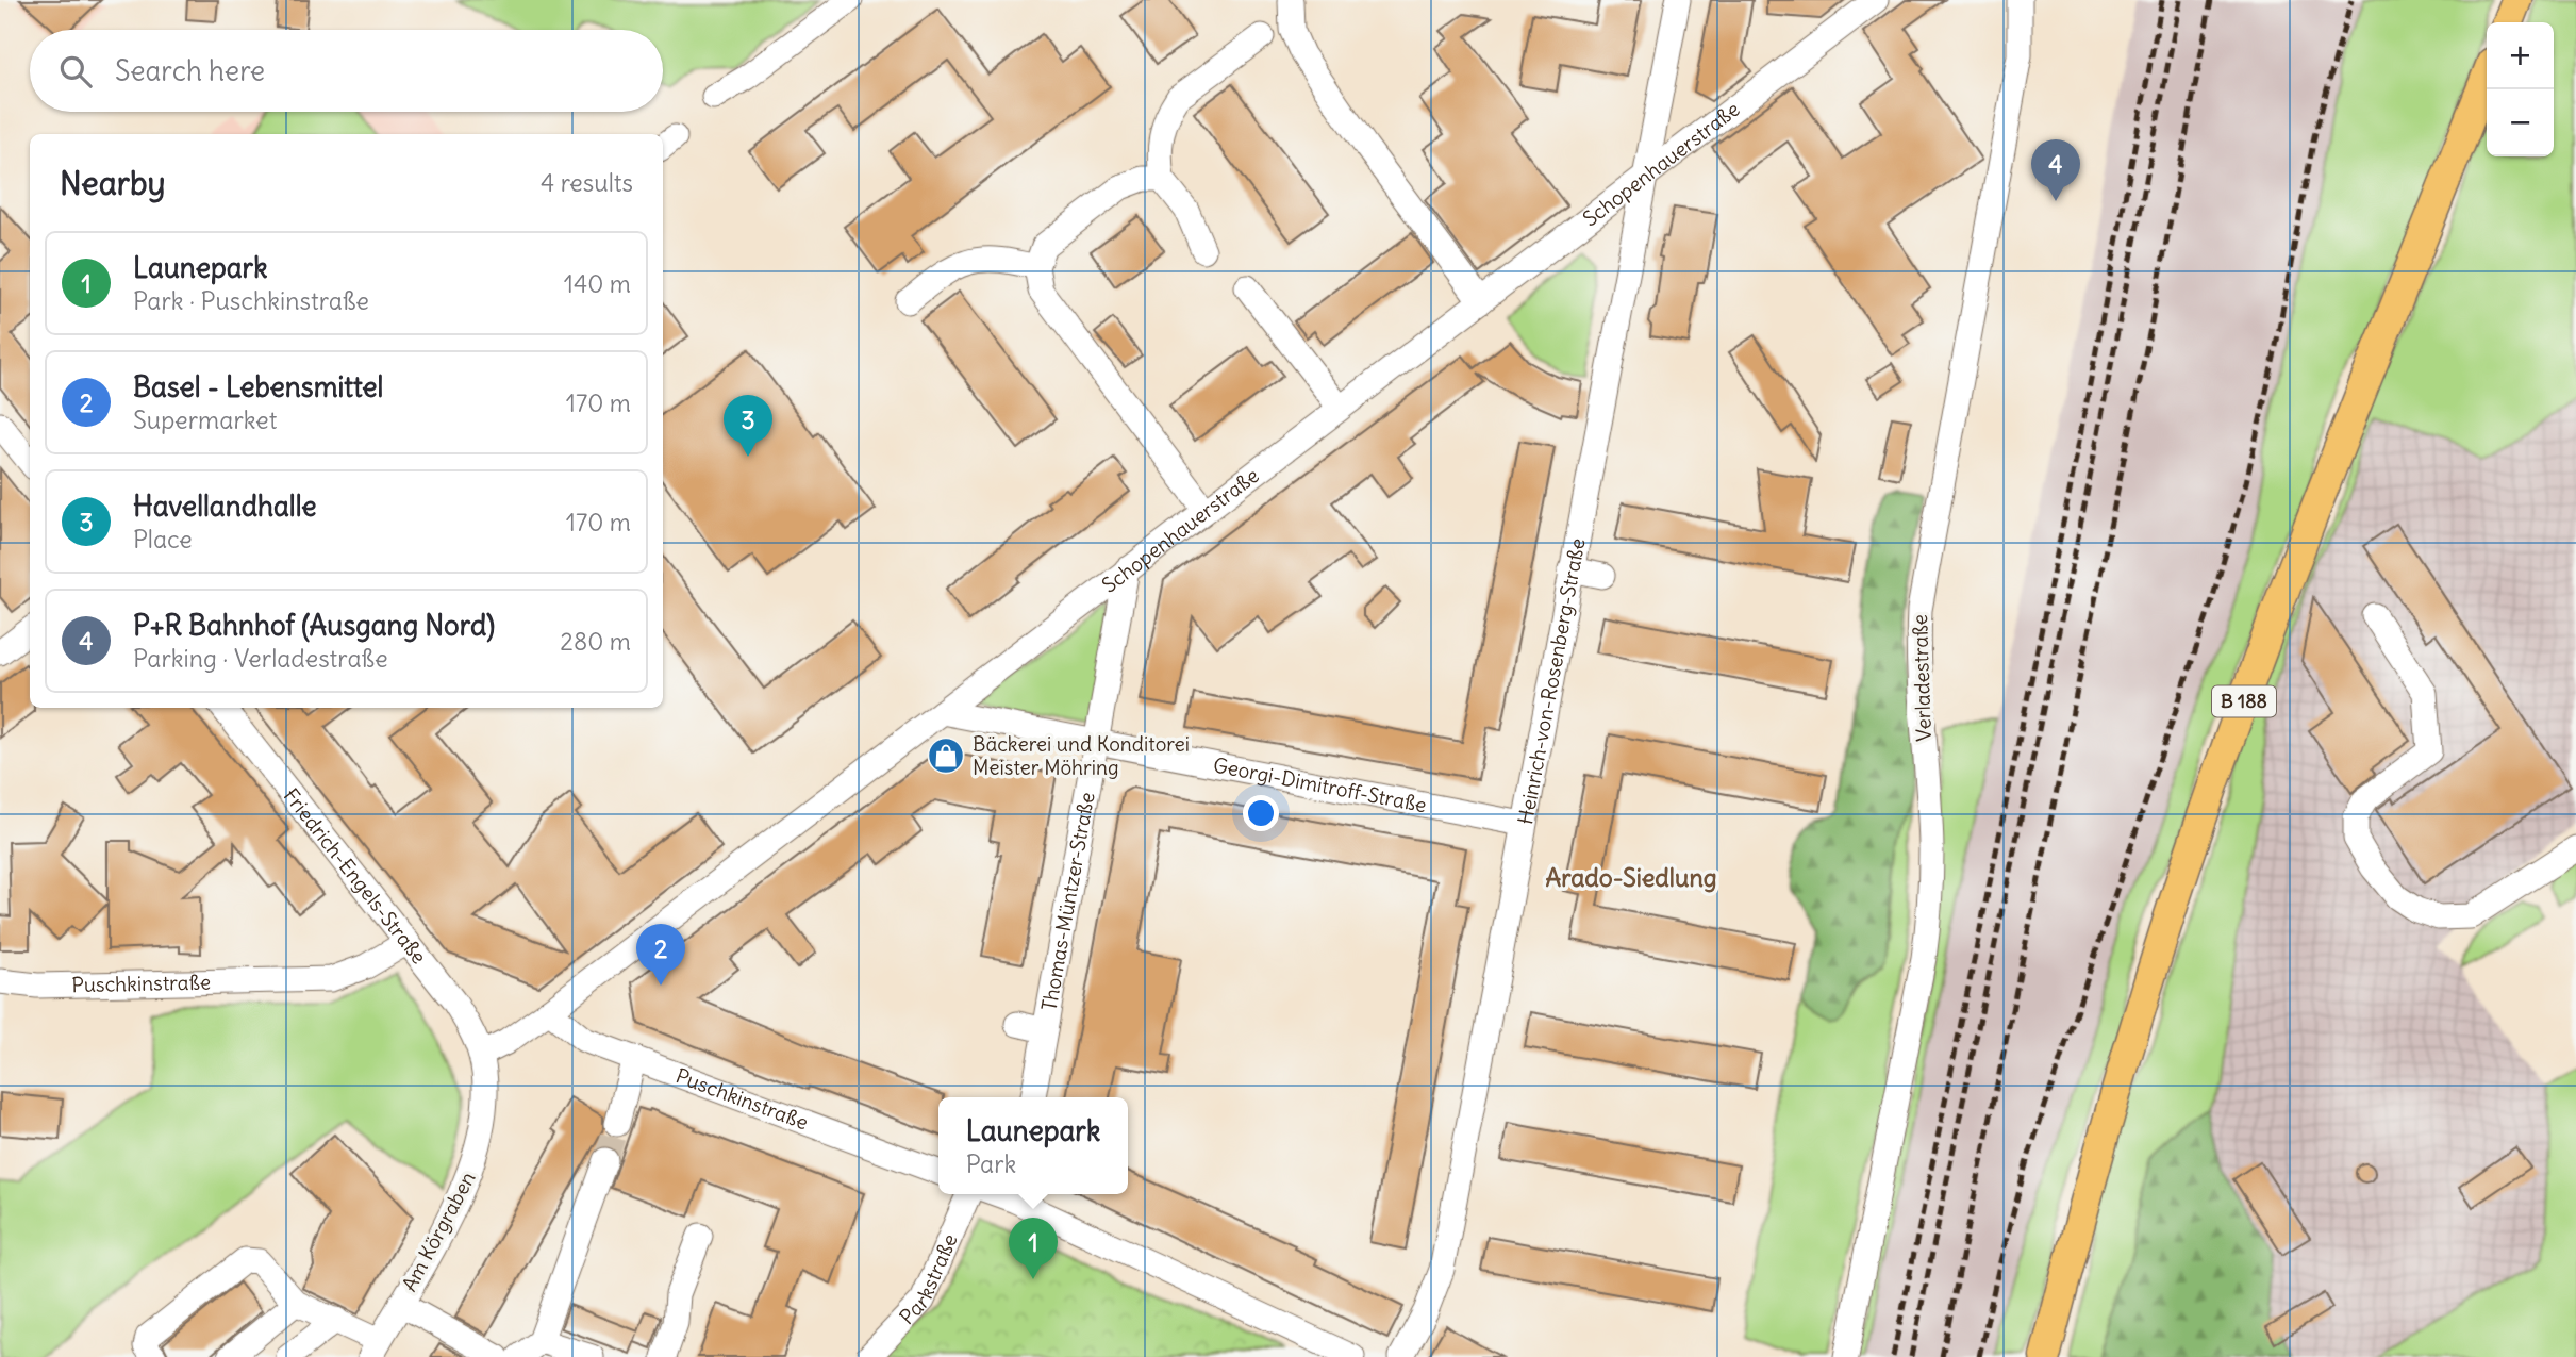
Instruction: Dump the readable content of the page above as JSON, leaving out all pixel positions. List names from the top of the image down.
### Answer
{
  "streets": {
    "main road": ["B 188"],
    "street": [
      "Schopenhauerstraße",
      "Verladestraße",
      "Heinrich-von-Rosenberg-Straße",
      "Georgi-Dimitroff-Straße",
      "Friedrich-Engels-Straße",
      "Thomas-Müntzer-Straße",
      "Puschkinstraße",
      "Am Körgraben",
      "Parkstraße"
    ]
  },
  "crossings": [
    ["Schopenhauerstraße", "Heinrich-von-Rosenberg-Straße"],
    ["Schopenhauerstraße", "Georgi-Dimitroff-Straße"],
    ["Schopenhauerstraße", "Friedrich-Engels-Straße"],
    ["Schopenhauerstraße", "Thomas-Müntzer-Straße"],
    ["Schopenhauerstraße", "Puschkinstraße"],
    ["Schopenhauerstraße", "Am Körgraben"],
    ["Heinrich-von-Rosenberg-Straße", "Georgi-Dimitroff-Straße"],
    ["Georgi-Dimitroff-Straße", "Thomas-Müntzer-Straße"],
    ["Friedrich-Engels-Straße", "Puschkinstraße"],
    ["Friedrich-Engels-Straße", "Am Körgraben"]
  ],
  "districts": ["Arado-Siedlung"],
  "places": {
    "shop": ["Bäckerei und Konditorei Meister Möhring"]
  },
  "page": {
    "map_buttons": ["+", "−"],
    "search": "Search here",
    "heading": ["Nearby", "4 results"],
    "pins": [
      "4",
      "3",
      "2",
      "1"
    ],
    "list": [
      {
        "mark": "1",
        "name": "Launepark",
        "note": "Park · Puschkinstraße",
        "value": "140 m"
      },
      {
        "mark": "2",
        "name": "Basel - Lebensmittel",
        "note": "Supermarket",
        "value": "170 m"
      },
      {
        "mark": "3",
        "name": "Havellandhalle",
        "note": "Place",
        "value": "170 m"
      },
      {
        "mark": "4",
        "name": "P+R Bahnhof (Ausgang Nord)",
        "note": "Parking · Verladestraße",
        "value": "280 m"
      }
    ],
    "popup": ["Launepark", "Park"]
  }
}
